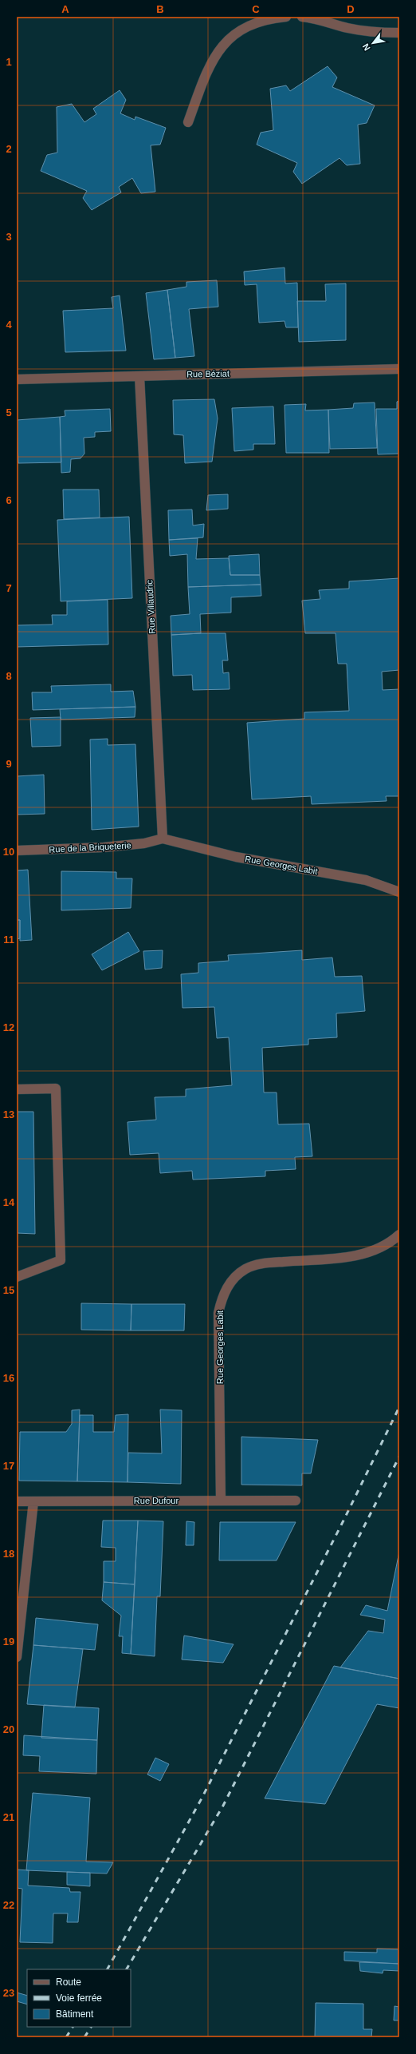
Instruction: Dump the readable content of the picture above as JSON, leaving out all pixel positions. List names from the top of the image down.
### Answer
{
  "streets": {
    "street": [
      "Rue Béziat",
      "Rue Villaudric",
      "Rue de la Briqueterie",
      "Rue Georges Labit",
      "Rue Dufour"
    ]
  },
  "crossings": [
    ["Rue Béziat", "Rue Villaudric"],
    ["Rue Villaudric", "Rue de la Briqueterie"],
    ["Rue Villaudric", "Rue Georges Labit"],
    ["Rue de la Briqueterie", "Rue Georges Labit"],
    ["Rue Georges Labit", "Rue Dufour"]
  ],
  "legend": ["Route", "Voie ferrée", "Bâtiment"],
  "north": "bottom left",
  "grid": {
    "columns": [
      "A",
      "B",
      "C",
      "D"
    ],
    "rows": [
      "1",
      "2",
      "3",
      "4",
      "5",
      "6",
      "7",
      "8",
      "9",
      "10",
      "11",
      "12",
      "13",
      "14",
      "15",
      "16",
      "17",
      "18",
      "19",
      "20",
      "21",
      "22",
      "23"
    ]
  }
}
